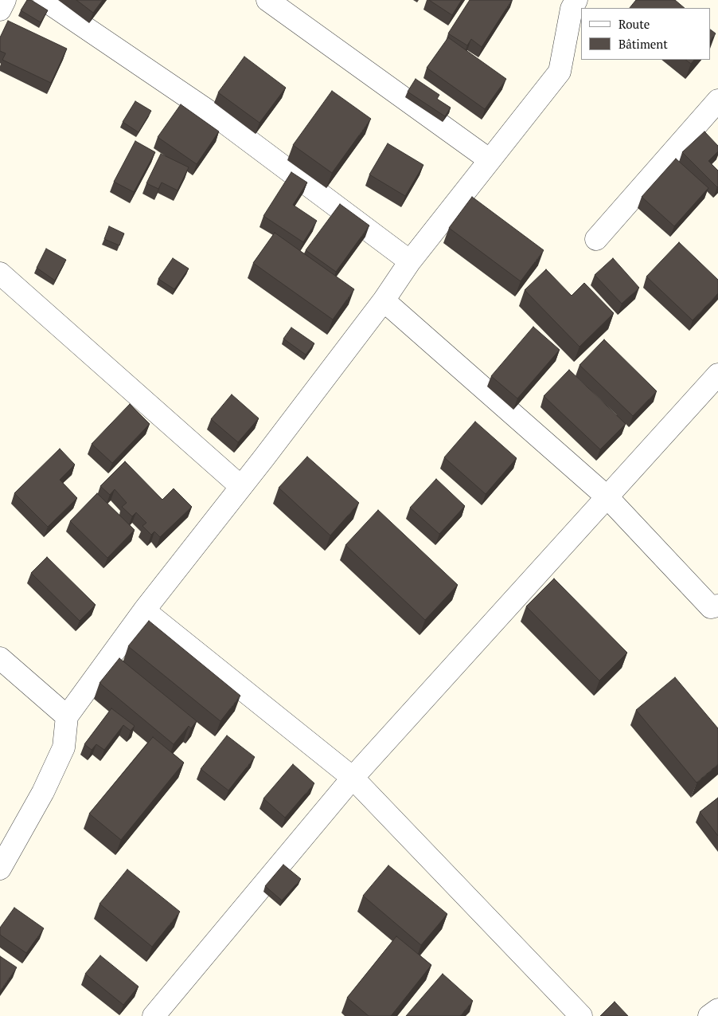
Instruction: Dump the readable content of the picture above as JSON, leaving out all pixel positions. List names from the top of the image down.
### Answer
{
  "legend": ["Route", "Bâtiment"]
}
